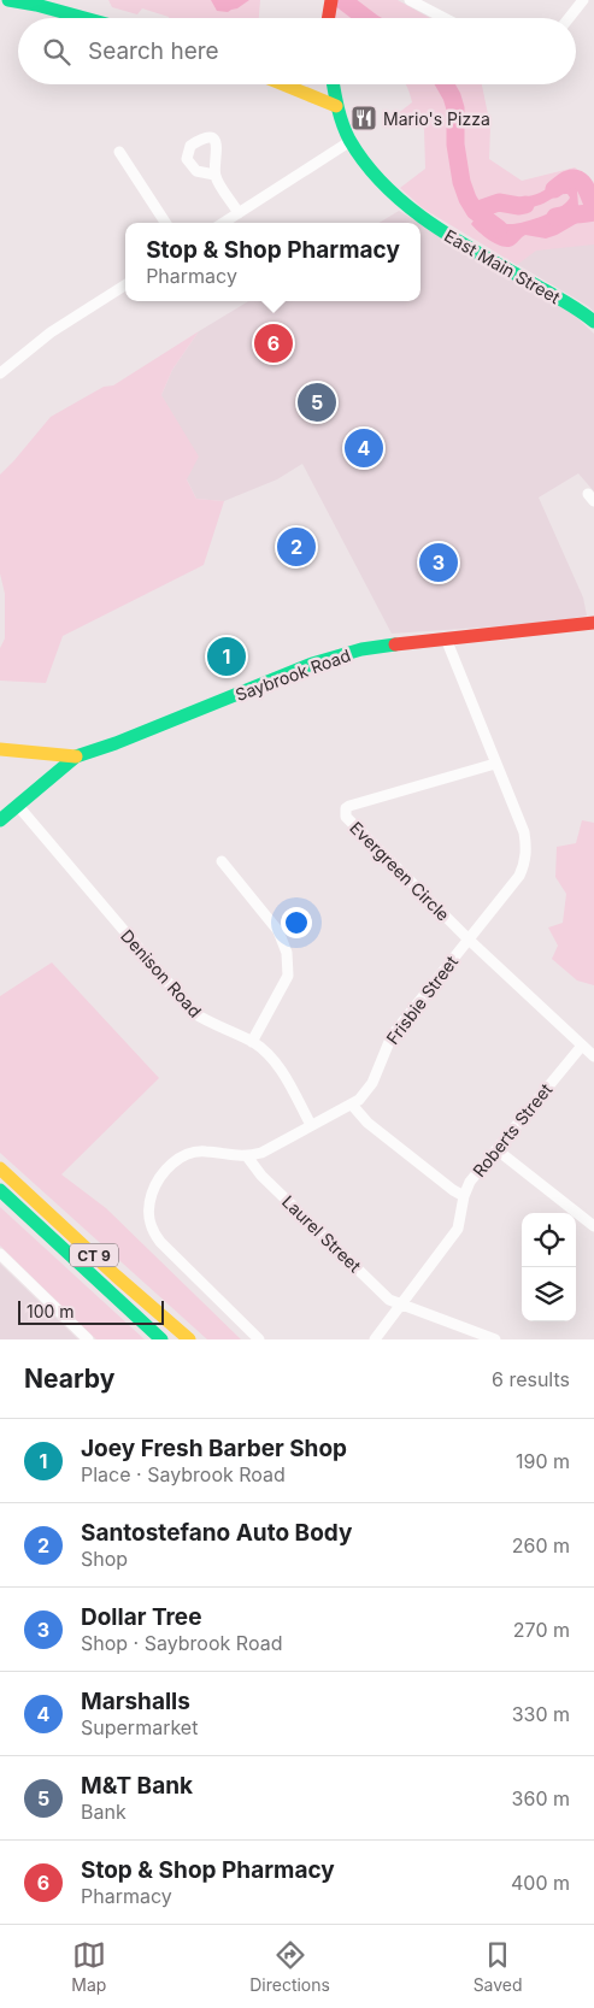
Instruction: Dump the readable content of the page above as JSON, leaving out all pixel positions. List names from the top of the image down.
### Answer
{
  "streets": {
    "main road": ["East Main Street", "Saybrook Road", "CT 9"],
    "street": [
      "Evergreen Circle",
      "Denison Road",
      "Frisbie Street",
      "Roberts Street",
      "Laurel Street"
    ]
  },
  "crossings": [
    ["Saybrook Road", "Frisbie Street"],
    ["Evergreen Circle", "Frisbie Street"],
    ["Denison Road", "Frisbie Street"],
    ["Frisbie Street", "Laurel Street"],
    ["Roberts Street", "Laurel Street"]
  ],
  "places": {
    "restaurant": ["Mario's Pizza"]
  },
  "scale_bar": "100 m",
  "page": {
    "search": "Search here",
    "popup": ["Stop & Shop Pharmacy", "Pharmacy"],
    "pins": [
      "6",
      "5",
      "4",
      "2",
      "3",
      "1"
    ],
    "scale": "100 m",
    "heading": ["Nearby", "6 results"],
    "list": [
      {
        "mark": "1",
        "name": "Joey Fresh Barber Shop",
        "note": "Place · Saybrook Road",
        "value": "190 m"
      },
      {
        "mark": "2",
        "name": "Santostefano Auto Body",
        "note": "Shop",
        "value": "260 m"
      },
      {
        "mark": "3",
        "name": "Dollar Tree",
        "note": "Shop · Saybrook Road",
        "value": "270 m"
      },
      {
        "mark": "4",
        "name": "Marshalls",
        "note": "Supermarket",
        "value": "330 m"
      },
      {
        "mark": "5",
        "name": "M&T Bank",
        "note": "Bank",
        "value": "360 m"
      },
      {
        "mark": "6",
        "name": "Stop & Shop Pharmacy",
        "note": "Pharmacy",
        "value": "400 m"
      }
    ],
    "nav": ["Map", "Directions", "Saved"]
  }
}
